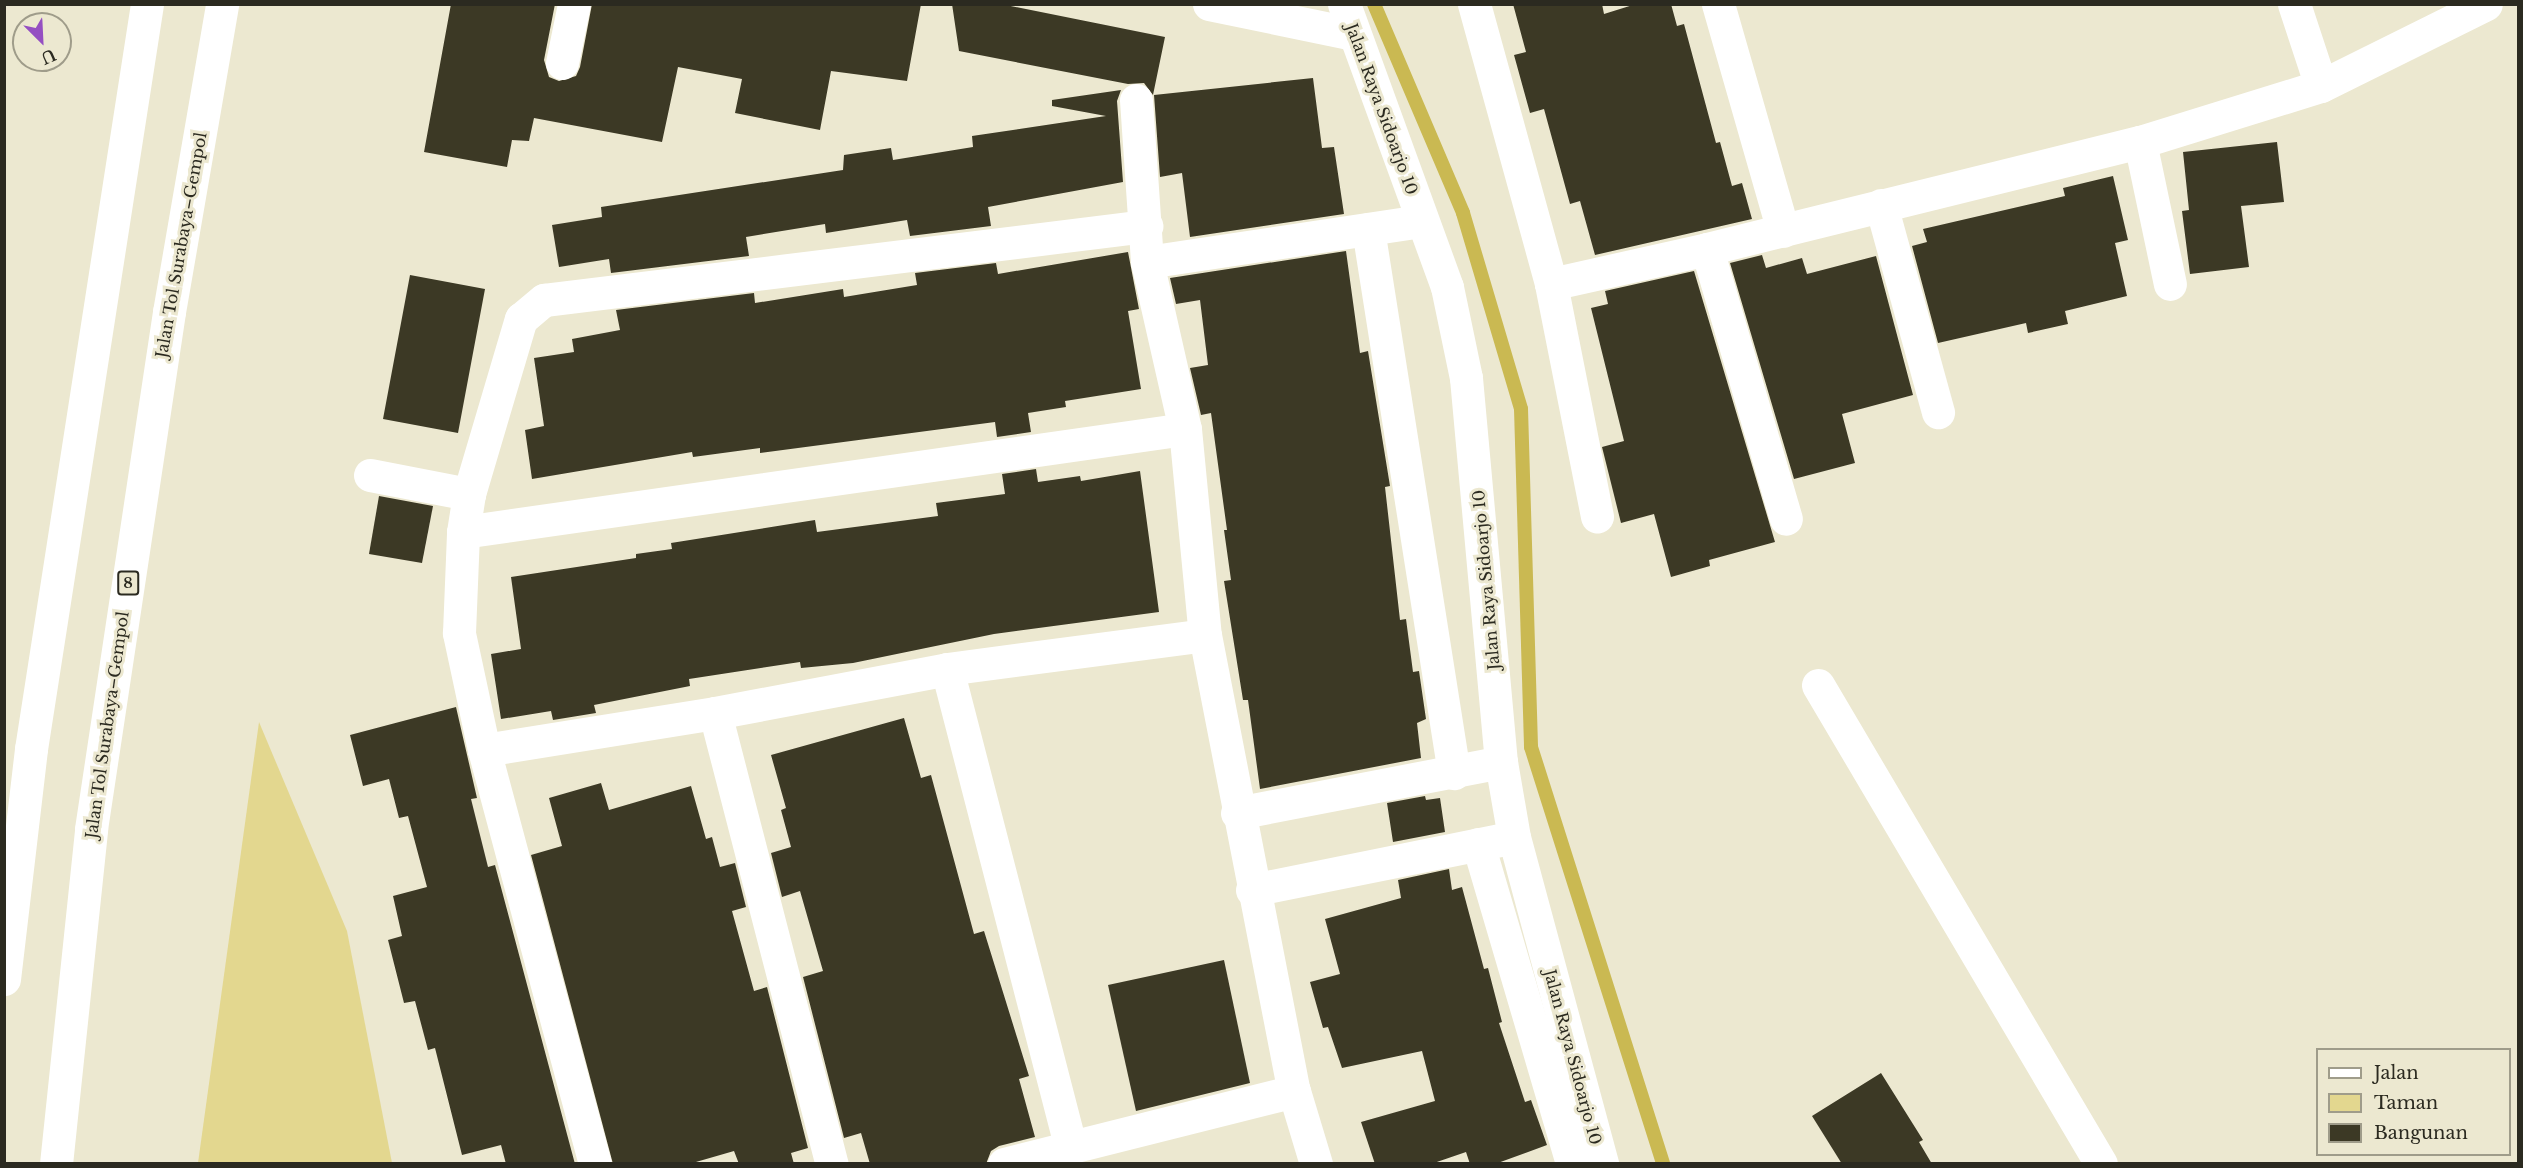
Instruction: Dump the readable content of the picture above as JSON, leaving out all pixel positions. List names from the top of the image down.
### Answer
{
  "streets": {
    "main road": ["Jalan Raya Sidoarjo 10", "Jalan Tol Surabaya–Gempol", "8"]
  },
  "legend": ["Jalan", "Taman", "Bangunan"],
  "north": "bottom right"
}
